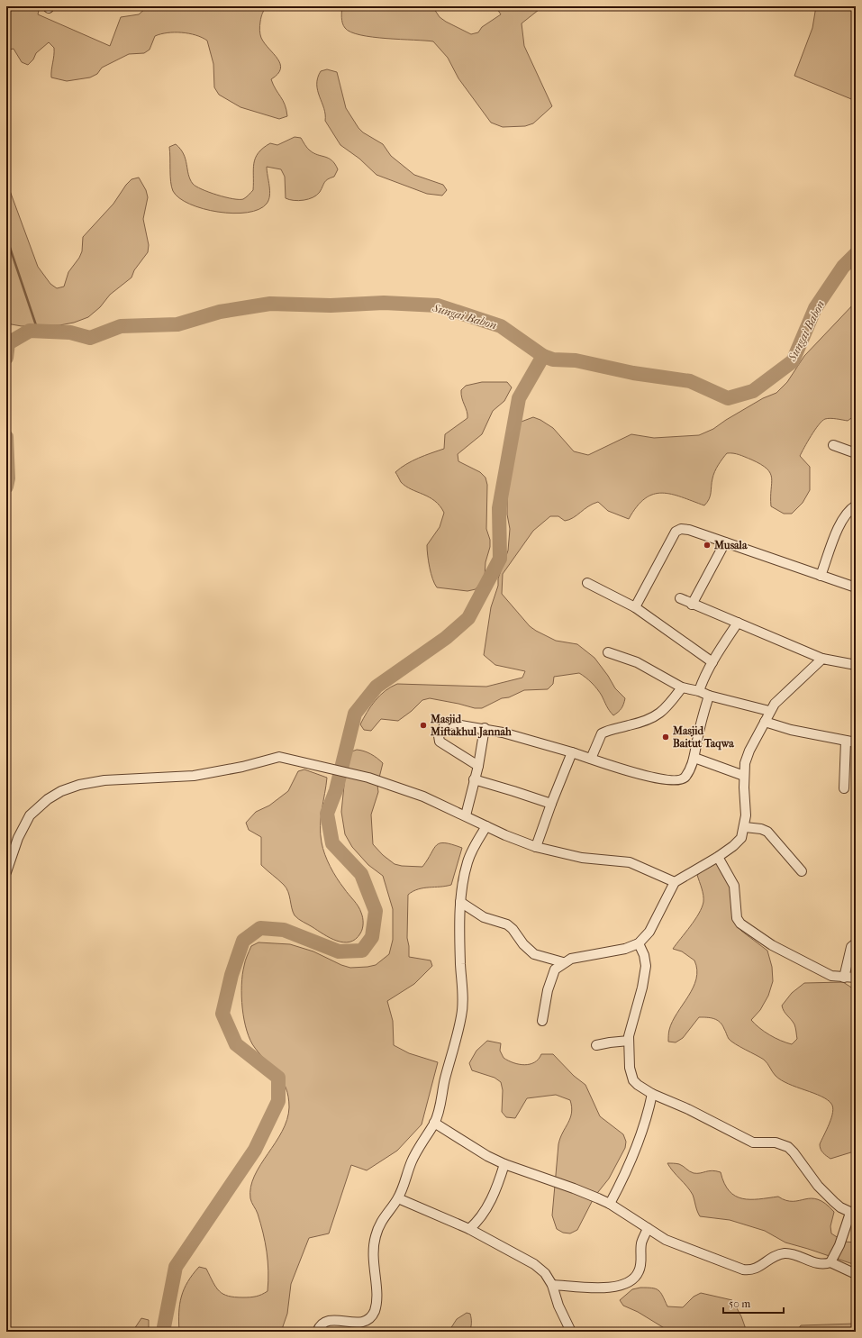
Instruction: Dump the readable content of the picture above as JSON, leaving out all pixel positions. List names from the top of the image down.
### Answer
{
  "water": ["Sungai Babon"],
  "places": ["Musala", "Masjid Miftakhul Jannah", "Masjid Baitut Taqwa"],
  "scale_bar": "50 m"
}
